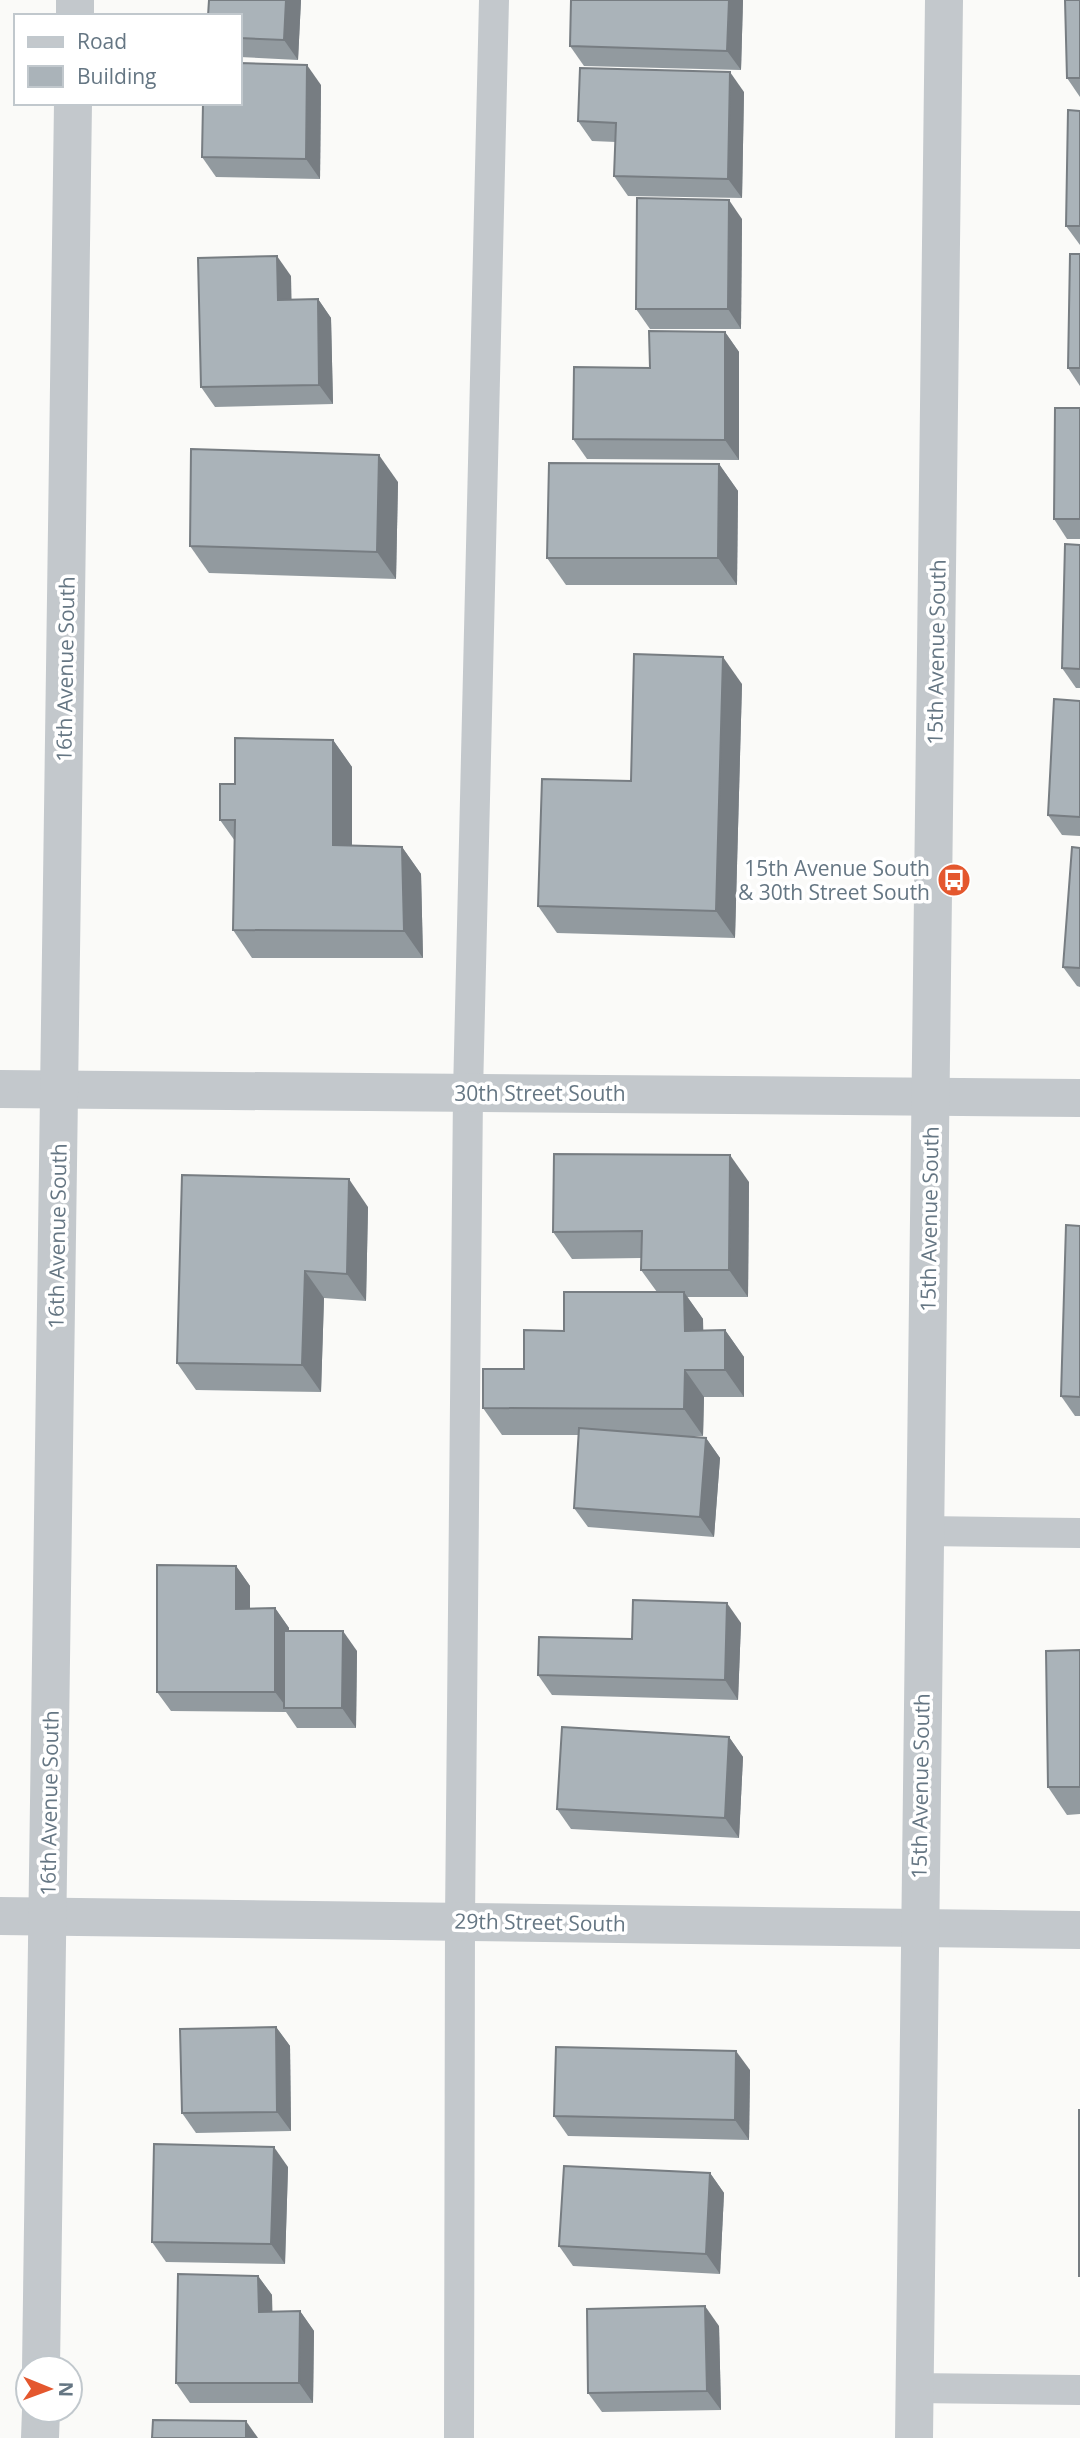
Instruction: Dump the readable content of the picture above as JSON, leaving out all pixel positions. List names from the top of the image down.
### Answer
{
  "streets": {
    "street": [
      "15th Avenue South",
      "16th Avenue South",
      "30th Street South",
      "29th Street South"
    ]
  },
  "crossings": [
    ["15th Avenue South", "30th Street South"],
    ["15th Avenue South", "29th Street South"],
    ["16th Avenue South", "30th Street South"],
    ["16th Avenue South", "29th Street South"]
  ],
  "places": {
    "bus stop": ["15th Avenue South & 30th Street South"]
  },
  "legend": ["Road", "Building"],
  "north": "right"
}
